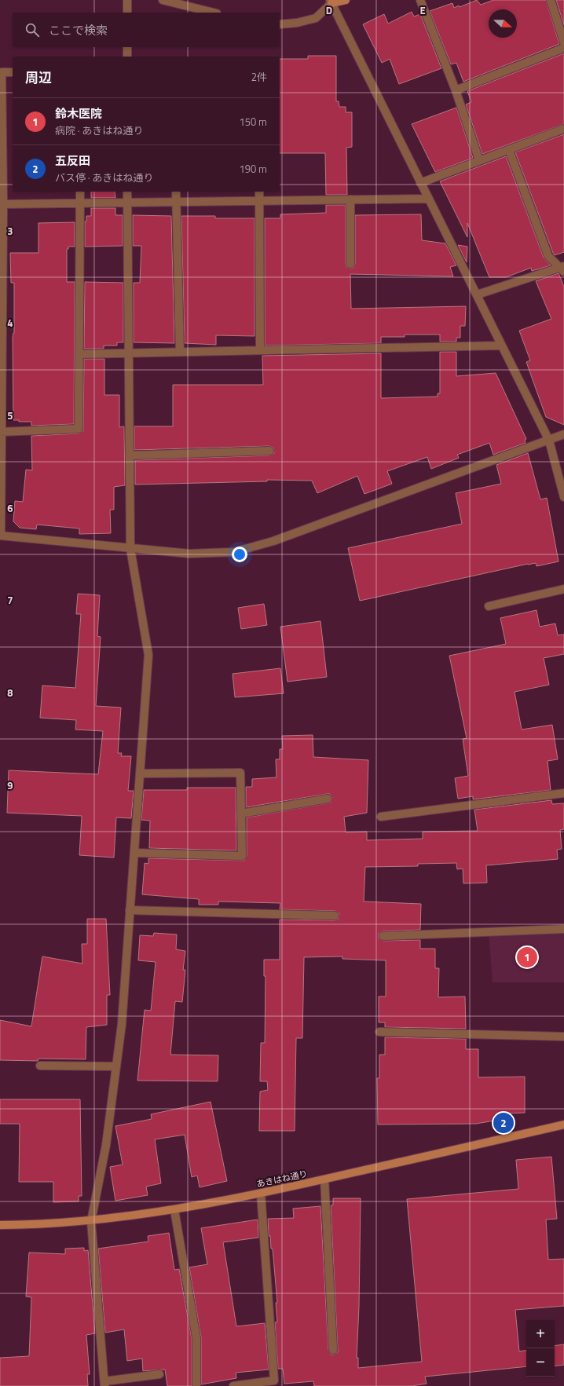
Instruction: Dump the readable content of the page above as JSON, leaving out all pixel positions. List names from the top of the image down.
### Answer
{
  "streets": {
    "street": ["あきはね通り"]
  },
  "north": "right",
  "page": {
    "search": "ここで検索",
    "heading": ["周辺", "2件"],
    "list": [
      {
        "mark": "1",
        "name": "鈴木医院",
        "note": "病院 · あきはね通り",
        "value": "150 m"
      },
      {
        "mark": "2",
        "name": "五反田",
        "note": "バス停 · あきはね通り",
        "value": "190 m"
      }
    ],
    "pins": ["1", "2"],
    "map_buttons": ["+", "−"]
  },
  "grid": {
    "columns": ["D", "E"],
    "rows": [
      "3",
      "4",
      "5",
      "6",
      "7",
      "8",
      "9"
    ]
  }
}
